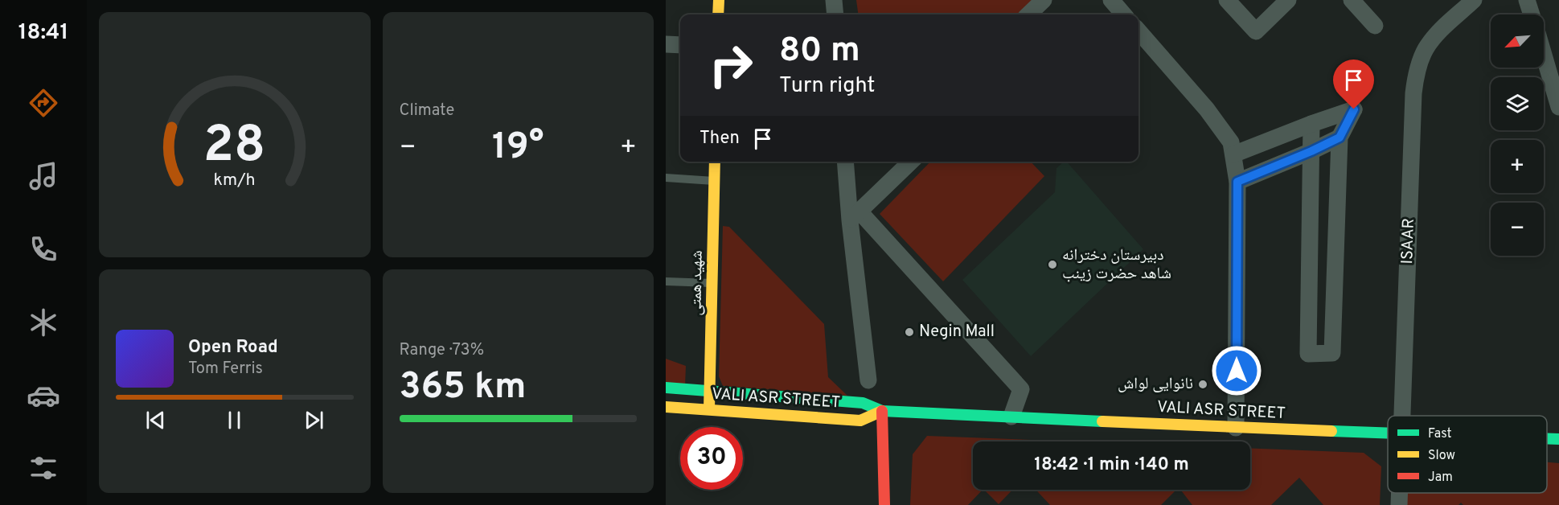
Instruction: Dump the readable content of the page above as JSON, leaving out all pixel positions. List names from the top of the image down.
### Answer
{
  "streets": {
    "main road": ["شهید همتی", "VALI ASR STREET"],
    "street": ["ISAAR"]
  },
  "crossings": [
    ["شهید همتی", "VALI ASR STREET"]
  ],
  "places": ["دبیرستان دخترانه شاهد حضرت زینب", "Negin Mall", "نانوایی لواش"],
  "legend": ["Fast", "Slow", "Jam"],
  "north": "bottom left",
  "page": {
    "tabs": "18:41",
    "tile": [
      "Climate",
      ["Range · 73%", "365 km"]
    ],
    "map_buttons": ["+", "−"],
    "turn": ["80 m", "Turn right"],
    "then": "Then",
    "heat": ["−", "19°", "+"],
    "song": ["Open Road", "Tom Ferris"],
    "limit": "30",
    "trip": "18:42 · 1 min · 140 m",
    "gauge": ["28", "km/h"]
  }
}
